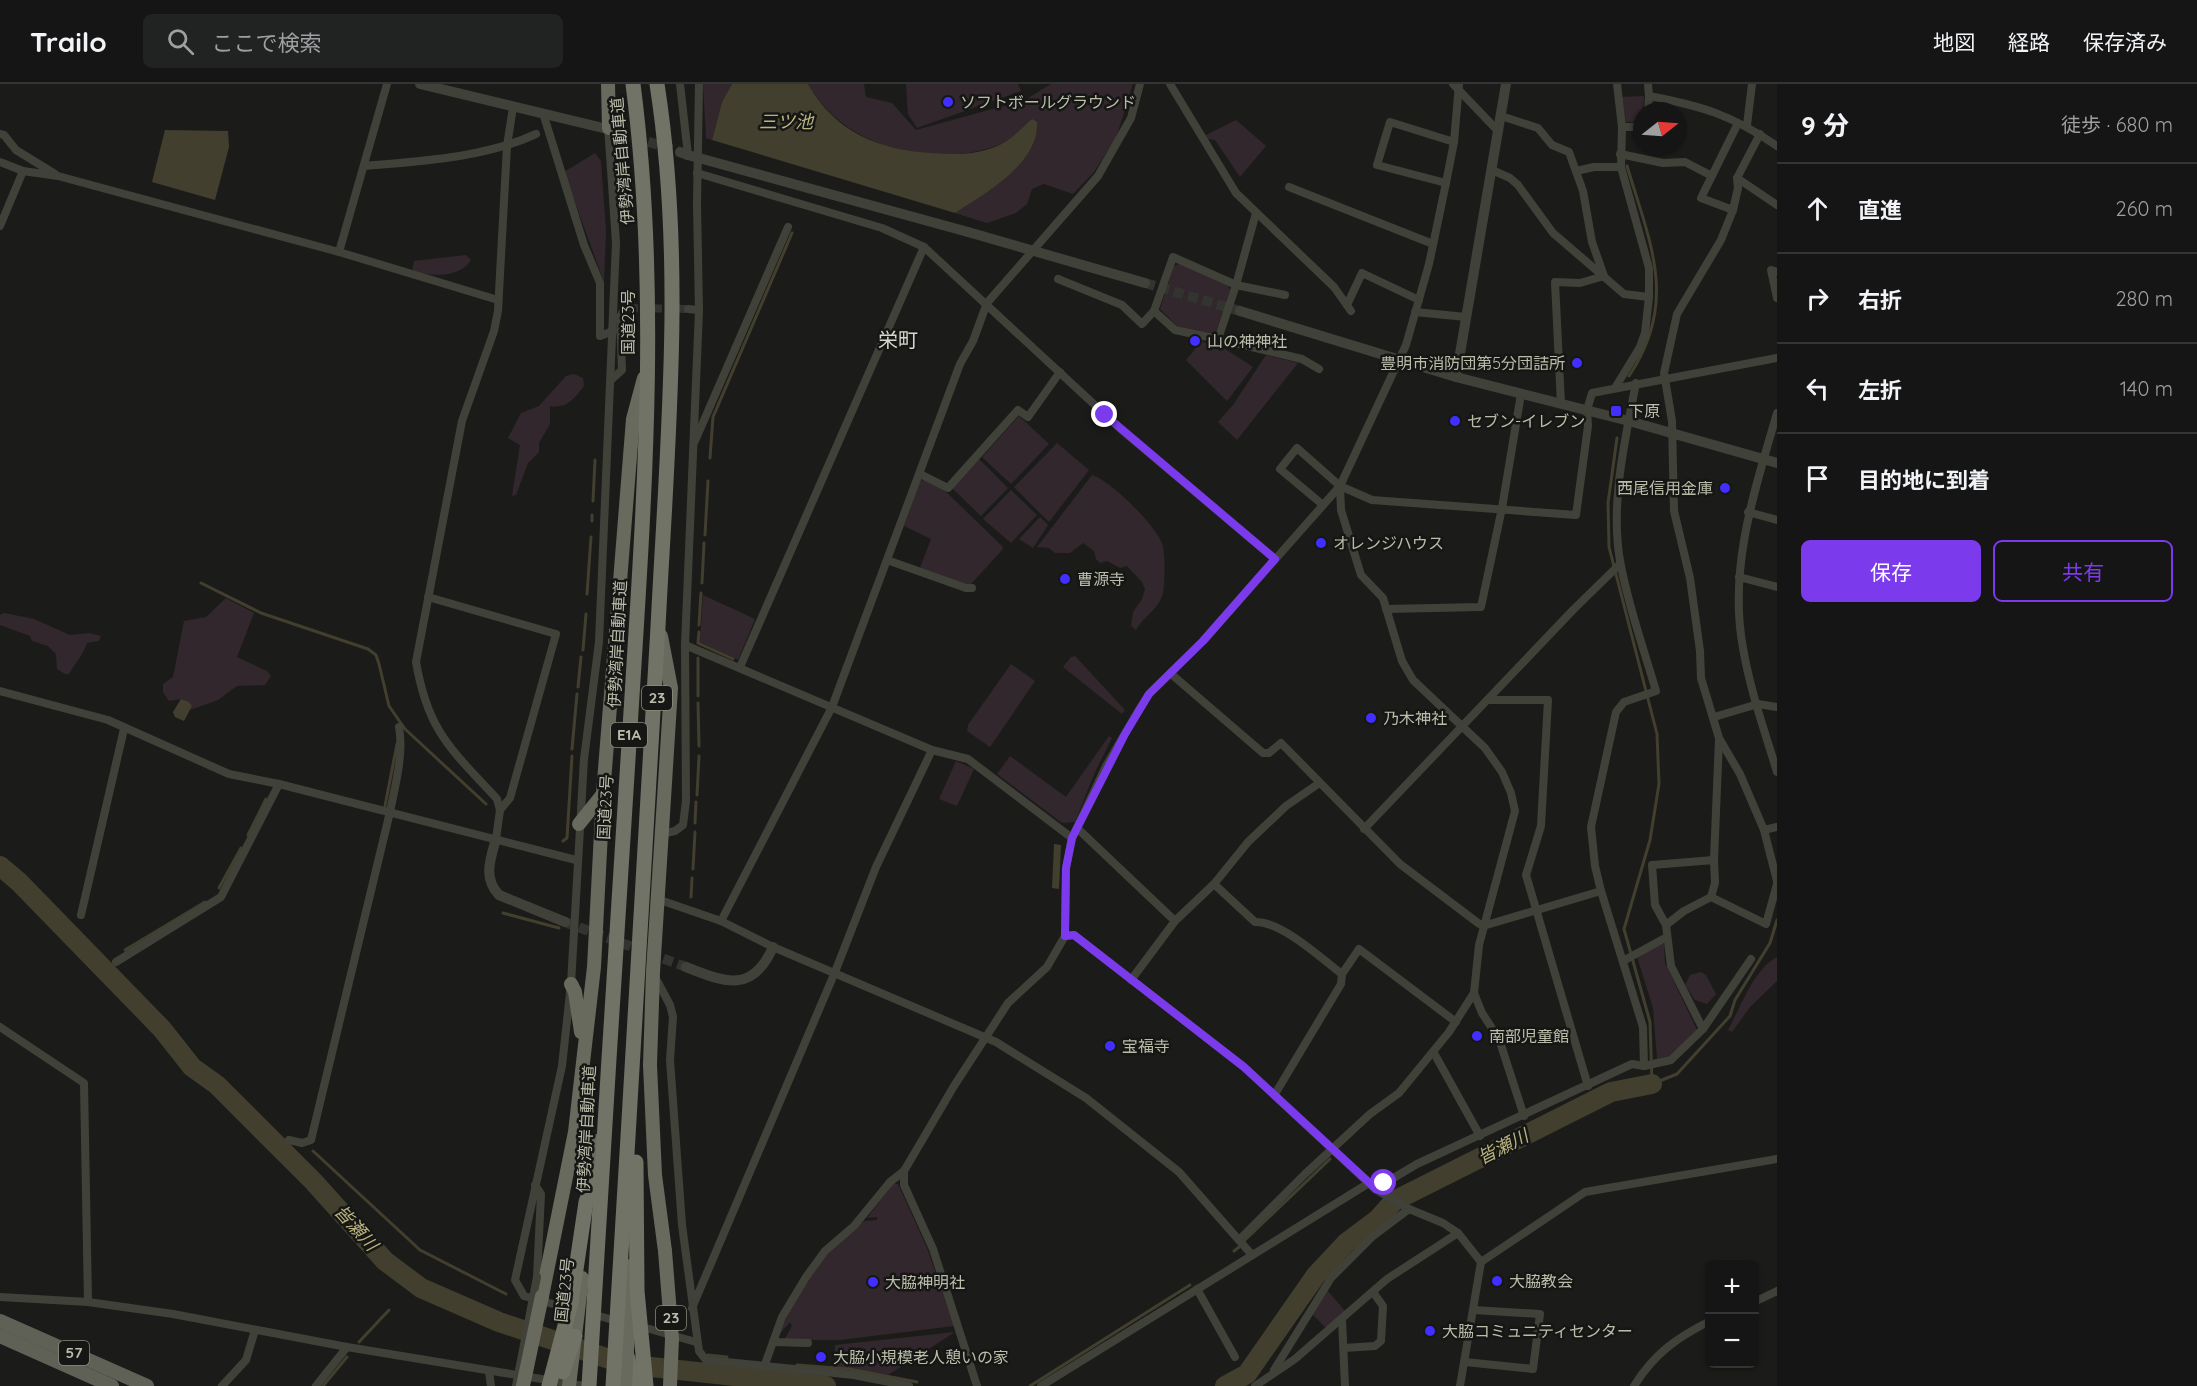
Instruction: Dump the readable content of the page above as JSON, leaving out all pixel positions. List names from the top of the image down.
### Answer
{
  "streets": {
    "highway": [
      "伊勢湾岸自動車道",
      "国道23号",
      "23",
      "E1A"
    ],
    "main road": ["57"]
  },
  "crossings": [
    ["伊勢湾岸自動車道", "国道23号"],
    ["国道23号", "23"],
    ["23", "E1A"]
  ],
  "districts": ["栄町"],
  "water": ["三ツ池", "皆瀬川"],
  "places": {
    "other": [
      "ソフトボールグラウンド",
      "山の神神社",
      "豊明市消防団第5分団詰所",
      "セブン-イレブン",
      "西尾信用金庫",
      "オレンジハウス",
      "曹源寺",
      "乃木神社",
      "南部児童館",
      "宝福寺",
      "大脇教会",
      "大脇神明社",
      "大脇コミュニティセンター",
      "大脇小規模老人憩いの家"
    ],
    "transit": ["下原"]
  },
  "north": "right",
  "page": {
    "header": "Trailo",
    "search": "ここで検索",
    "nav": ["地図", "経路", "保存済み"],
    "heading": ["9 分", "徒歩 · 680 m"],
    "list": [
      ["直進", "260 m"],
      ["右折", "280 m"],
      ["左折", "140 m"],
      "目的地に到着"
    ],
    "buttons": ["保存", "共有"],
    "map_buttons": ["+", "−"]
  }
}
